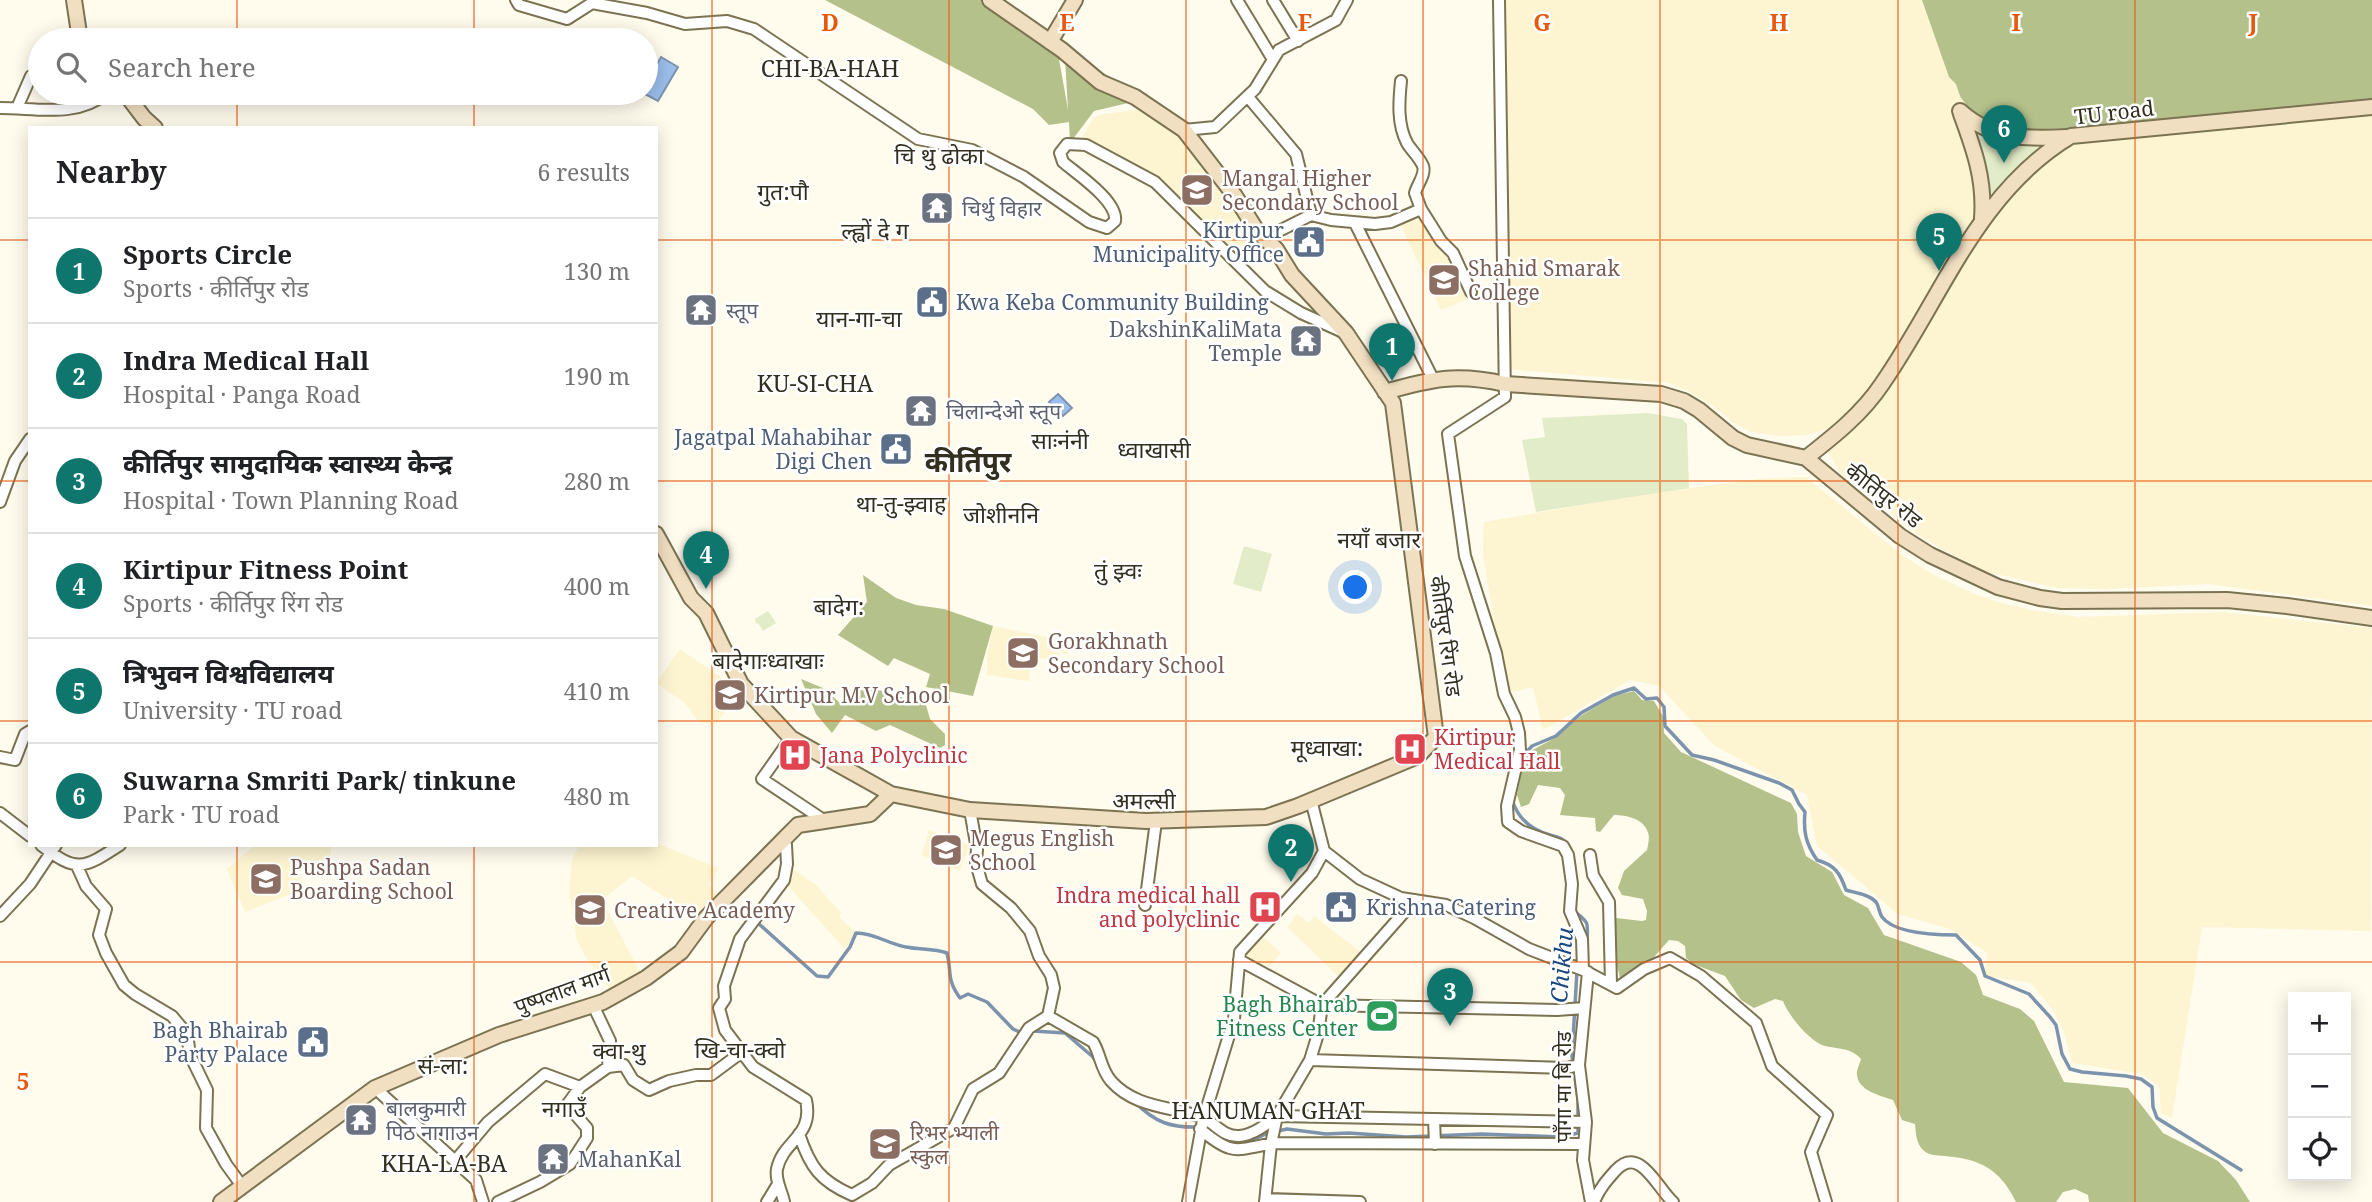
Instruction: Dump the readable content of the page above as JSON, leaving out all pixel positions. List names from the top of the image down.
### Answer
{
  "streets": {
    "street": [
      "TU road",
      "कीर्तिपुर रोड",
      "कीर्तिपुर रिंग रोड",
      "पुष्पलाल मार्ग",
      "पाँगा मा बि रोड"
    ]
  },
  "crossings": [
    ["TU road", "कीर्तिपुर रोड"],
    ["कीर्तिपुर रोड", "कीर्तिपुर रिंग रोड"],
    ["कीर्तिपुर रोड", "पाँगा मा बि रोड"],
    ["कीर्तिपुर रिंग रोड", "पुष्पलाल मार्ग"]
  ],
  "districts": [
    "CHI-BA-HAH",
    "चि थु ढोका",
    "गुत:पौ",
    "ल्ह्वों दे ग",
    "यान-गा-चा",
    "KU-SI-CHA",
    "साःनंनी",
    "ध्वाखासी",
    "कीर्तिपुर",
    "था-तु-झ्वाह",
    "जोशीननि",
    "नयाँ बजार",
    "तुं झ्वः",
    "बादेग:",
    "बादेगाःध्वाखाः",
    "मूध्वाखा:",
    "अमल्सी",
    "खि-चा-क्वो",
    "क्वा-थु",
    "सं-ला:",
    "नगाउँ",
    "HANUMAN GHAT",
    "KHA-LA-BA"
  ],
  "water": ["Chikhu"],
  "places": {
    "school or university": [
      "Mangal Higher Secondary School",
      "Shahid Smarak College",
      "Gorakhnath Secondary School",
      "Kirtipur M.V School",
      "Megus English School",
      "Pushpa Sadan Boarding School",
      "Creative Academy",
      "रिभर भ्याली स्कुल"
    ],
    "temple": [
      "चिर्थु विहार",
      "स्तूप",
      "DakshinKaliMata Temple",
      "चिलान्देओ स्तूप",
      "बालकुमारी पिठ नागाउन",
      "MahanKal"
    ],
    "public building": [
      "Kirtipur Municipality Office",
      "Kwa Keba Community Building",
      "Jagatpal Mahabihar Digi Chen",
      "Krishna Catering",
      "Bagh Bhairab Party Palace"
    ],
    "hospital": ["Kirtipur Medical Hall", "Jana Polyclinic", "Indra medical hall and polyclinic"],
    "sports": ["Bagh Bhairab Fitness Center"]
  },
  "page": {
    "search": "Search here",
    "pins": [
      "6",
      "5",
      "1",
      "4",
      "2",
      "3"
    ],
    "heading": ["Nearby", "6 results"],
    "list": [
      {
        "mark": "1",
        "name": "Sports Circle",
        "note": "Sports · कीर्तिपुर रोड",
        "value": "130 m"
      },
      {
        "mark": "2",
        "name": "Indra Medical Hall",
        "note": "Hospital · Panga Road",
        "value": "190 m"
      },
      {
        "mark": "3",
        "name": "कीर्तिपुर सामुदायिक स्वास्थ्य केन्द्र",
        "note": "Hospital · Town Planning Road",
        "value": "280 m"
      },
      {
        "mark": "4",
        "name": "Kirtipur Fitness Point",
        "note": "Sports · कीर्तिपुर रिंग रोड",
        "value": "400 m"
      },
      {
        "mark": "5",
        "name": "त्रिभुवन विश्वविद्यालय",
        "note": "University · TU road",
        "value": "410 m"
      },
      {
        "mark": "6",
        "name": "Suwarna Smriti Park/ tinkune",
        "note": "Park · TU road",
        "value": "480 m"
      }
    ],
    "map_buttons": ["+", "−"]
  },
  "grid": {
    "columns": [
      "D",
      "E",
      "F",
      "G",
      "H",
      "I",
      "J"
    ],
    "rows": ["5"]
  }
}
